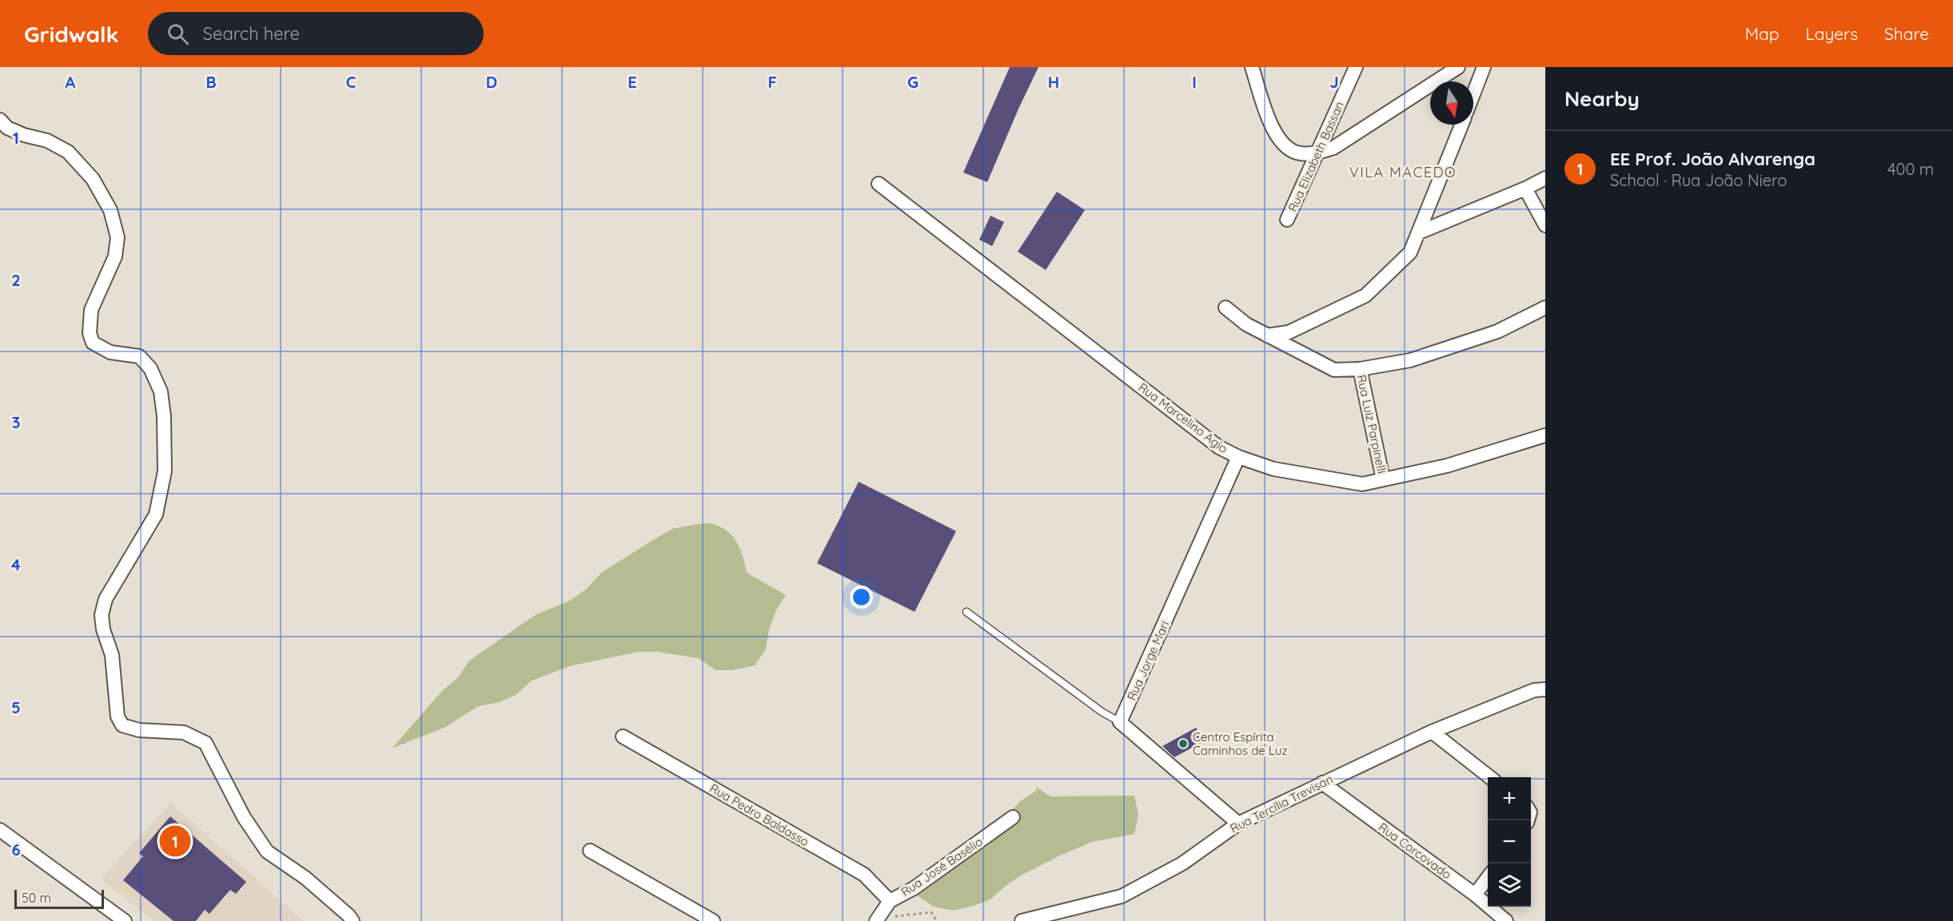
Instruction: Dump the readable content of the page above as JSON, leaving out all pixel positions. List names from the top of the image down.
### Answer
{
  "streets": {
    "street": [
      "Rua Elizabeth Bassan",
      "Rua Marcelino Agio",
      "Rua Luiz Parpinelli",
      "Rua Jorge Mari",
      "Rua Tercília Trevisan",
      "Rua Pedro Baldasso",
      "Rua Corcovado",
      "Rua José Basélio"
    ]
  },
  "crossings": [
    ["Rua Marcelino Agio", "Rua Luiz Parpinelli"],
    ["Rua Marcelino Agio", "Rua Jorge Mari"],
    ["Rua Tercília Trevisan", "Rua Corcovado"],
    ["Rua Pedro Baldasso", "Rua José Basélio"]
  ],
  "districts": ["VILA MACEDO"],
  "places": ["Centro Espírita Caminhos de Luz"],
  "scale_bar": "50 m",
  "north": "bottom",
  "page": {
    "header": "Gridwalk",
    "search": "Search here",
    "nav": ["Map", "Layers", "Share"],
    "heading": "Nearby",
    "list": [
      {
        "mark": "1",
        "name": "EE Prof. João Alvarenga",
        "note": "School · Rua João Niero",
        "value": "400 m"
      }
    ],
    "map_buttons": ["+", "−"],
    "pins": "1",
    "scale": "50 m"
  },
  "grid": {
    "columns": [
      "A",
      "B",
      "C",
      "D",
      "E",
      "F",
      "G",
      "H",
      "I",
      "J"
    ],
    "rows": [
      "1",
      "2",
      "3",
      "4",
      "5",
      "6"
    ]
  }
}
